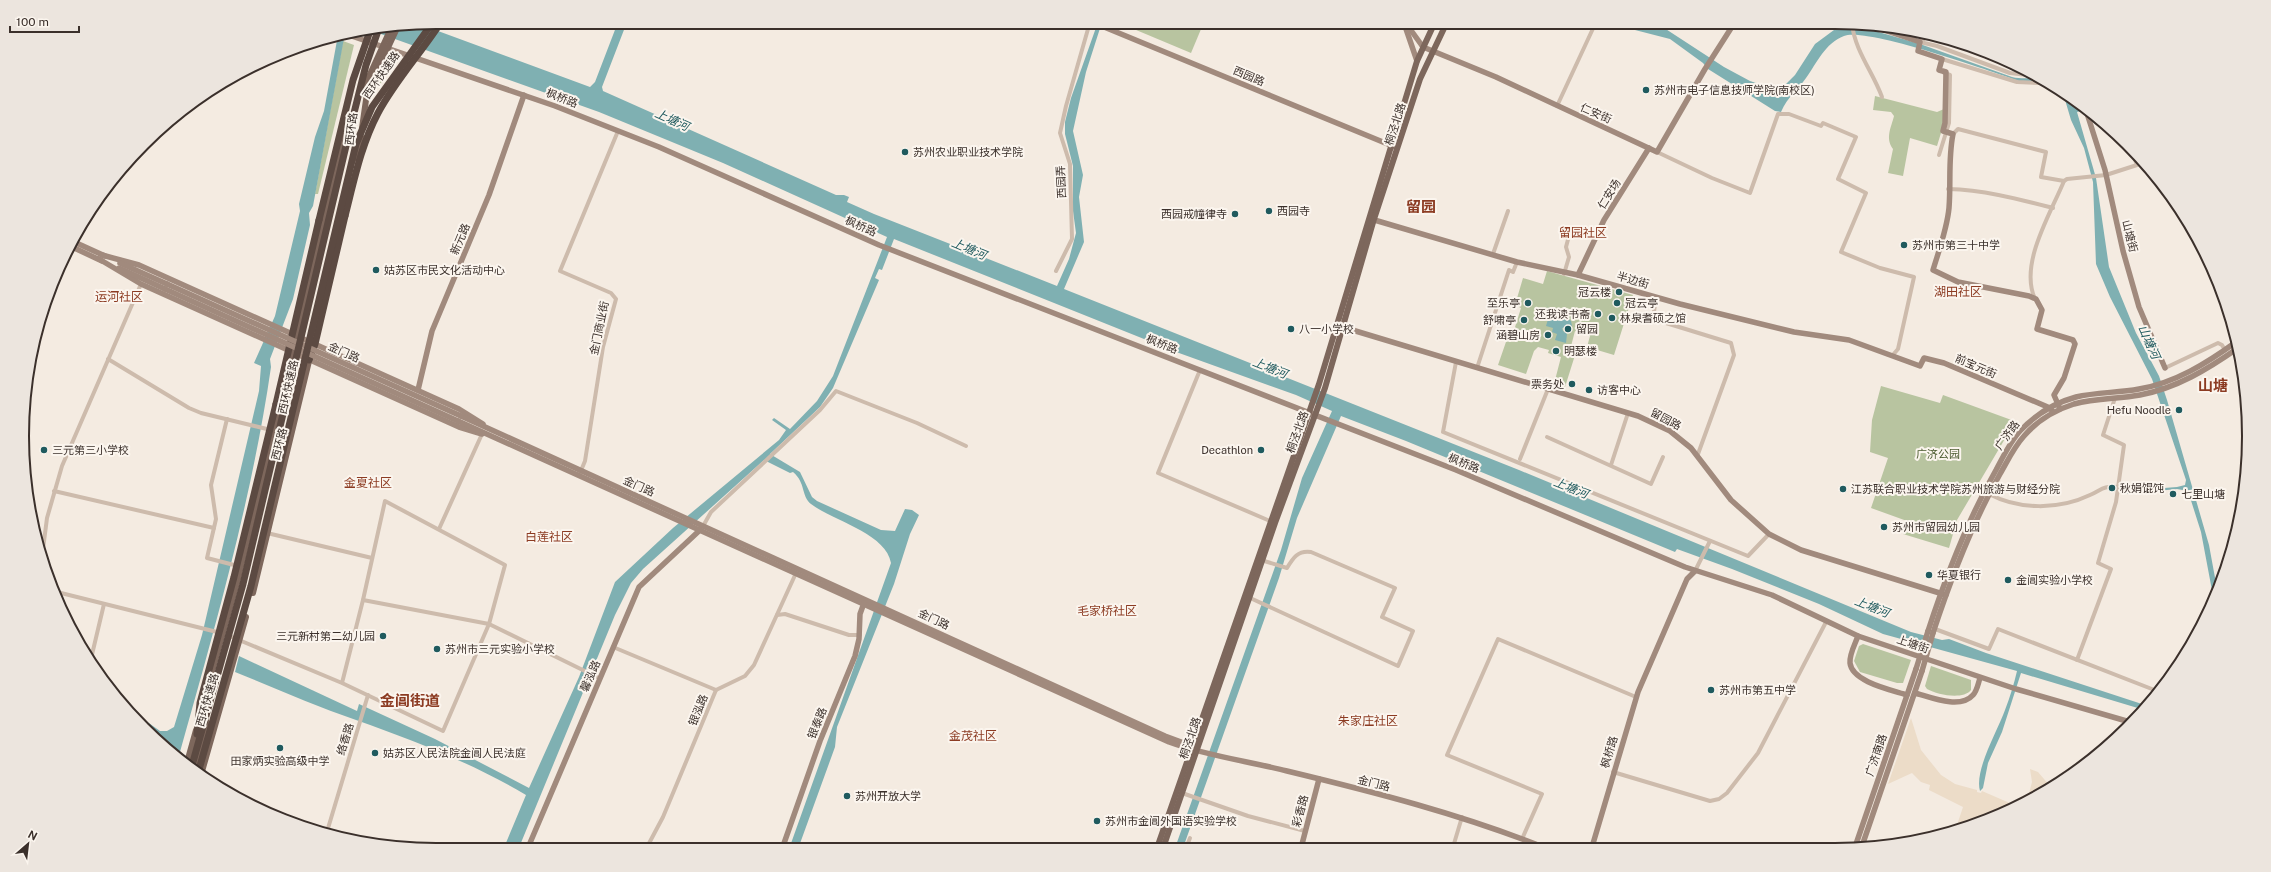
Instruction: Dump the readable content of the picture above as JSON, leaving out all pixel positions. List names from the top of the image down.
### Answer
{
  "streets": {
    "highway": ["西环快速路"],
    "main road": [
      "西园路",
      "枫桥路",
      "仁安街",
      "桐泾北路",
      "西环路",
      "仁安场",
      "山塘街",
      "新元路",
      "半边街",
      "金门路",
      "前宝元街",
      "留园路",
      "广济路",
      "上塘街",
      "馨泓路",
      "银泰路",
      "广济南路",
      "彩香路"
    ],
    "street": [
      "西园弄",
      "金门商业街",
      "银泓路",
      "络香路"
    ]
  },
  "crossings": [
    ["西园路", "桐泾北路"],
    ["枫桥路", "桐泾北路"],
    ["枫桥路", "西环路"],
    ["枫桥路", "新元路"],
    ["枫桥路", "金门商业街"],
    ["枫桥路", "上塘街"],
    ["仁安街", "桐泾北路"],
    ["仁安街", "仁安场"],
    ["仁安街", "半边街"],
    ["仁安街", "前宝元街"],
    ["桐泾北路", "半边街"],
    ["桐泾北路", "金门路"],
    ["桐泾北路", "留园路"],
    ["仁安场", "半边街"],
    ["半边街", "前宝元街"],
    ["金门商业街", "金门路"],
    ["金门路", "馨泓路"],
    ["金门路", "银泓路"],
    ["金门路", "银泰路"],
    ["金门路", "彩香路"],
    ["前宝元街", "广济路"],
    ["留园路", "广济路"],
    ["广济路", "广济南路"]
  ],
  "districts": [
    "留园",
    "留园社区",
    "湖田社区",
    "运河社区",
    "山塘",
    "金夏社区",
    "白莲社区",
    "毛家桥社区",
    "金阊街道",
    "朱家庄社区",
    "金茂社区"
  ],
  "water": ["上塘河", "山塘河"],
  "parks": ["广济公园"],
  "places": [
    "苏州市电子信息技师学院(南校区)",
    "苏州农业职业技术学院",
    "西园寺",
    "西园戒幢律寺",
    "苏州市第三十中学",
    "姑苏区市民文化活动中心",
    "冠云楼",
    "至乐亭",
    "冠云亭",
    "还我读书斋",
    "林泉耆硕之馆",
    "舒啸亭",
    "八一小学校",
    "留园",
    "涵碧山房",
    "明瑟楼",
    "票务处",
    "访客中心",
    "Hefu Noodle",
    "三元第三小学校",
    "Decathlon",
    "秋娟馄饨",
    "江苏联合职业技术学院苏州旅游与财经分院",
    "七里山塘",
    "苏州市留园幼儿园",
    "华夏银行",
    "金阊实验小学校",
    "三元新村第二幼儿园",
    "苏州市三元实验小学校",
    "苏州市第五中学",
    "田家炳实验高级中学",
    "姑苏区人民法院金阊人民法庭",
    "苏州开放大学",
    "苏州市金阊外国语实验学校"
  ],
  "scale_bar": "100 m",
  "north": "top right"
}
